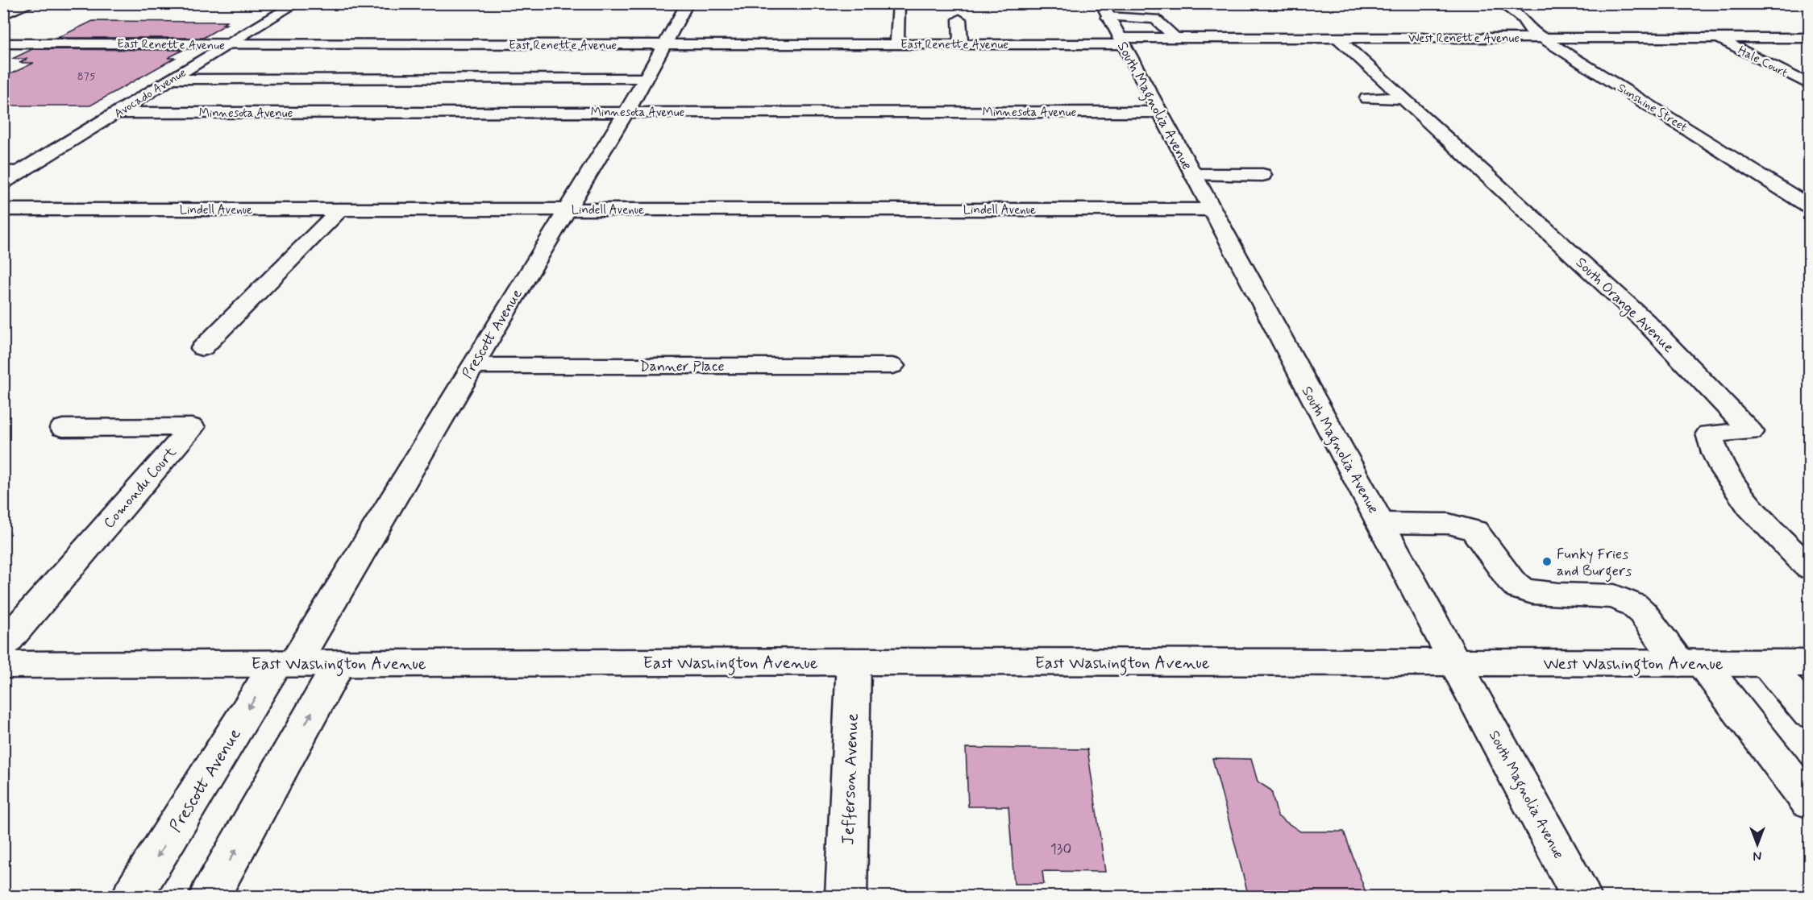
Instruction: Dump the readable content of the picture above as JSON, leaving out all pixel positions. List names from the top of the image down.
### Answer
{
  "streets": {
    "street": [
      "West Renette Avenue",
      "East Renette Avenue",
      "Hale Court",
      "Avocado Avenue",
      "South Magnolia Avenue",
      "Sunshine Street",
      "Minnesota Avenue",
      "Lindell Avenue",
      "South Orange Avenue",
      "Prescott Avenue",
      "Danner Place",
      "Comondu Court",
      "East Washington Avenue",
      "West Washington Avenue",
      "Jefferson Avenue"
    ]
  },
  "crossings": [
    ["West Renette Avenue", "East Renette Avenue"],
    ["West Renette Avenue", "Hale Court"],
    ["West Renette Avenue", "South Magnolia Avenue"],
    ["West Renette Avenue", "Sunshine Street"],
    ["West Renette Avenue", "South Orange Avenue"],
    ["East Renette Avenue", "Avocado Avenue"],
    ["East Renette Avenue", "South Magnolia Avenue"],
    ["East Renette Avenue", "Prescott Avenue"],
    ["Avocado Avenue", "Minnesota Avenue"],
    ["South Magnolia Avenue", "Minnesota Avenue"],
    ["South Magnolia Avenue", "Lindell Avenue"],
    ["South Magnolia Avenue", "East Washington Avenue"],
    ["South Magnolia Avenue", "West Washington Avenue"],
    ["Minnesota Avenue", "Prescott Avenue"],
    ["Lindell Avenue", "Prescott Avenue"],
    ["Prescott Avenue", "Danner Place"],
    ["Prescott Avenue", "East Washington Avenue"],
    ["East Washington Avenue", "West Washington Avenue"],
    ["East Washington Avenue", "Jefferson Avenue"]
  ],
  "places": ["Funky Fries and Burgers"],
  "house_numbers": ["875", "130"],
  "north": "bottom"
}
